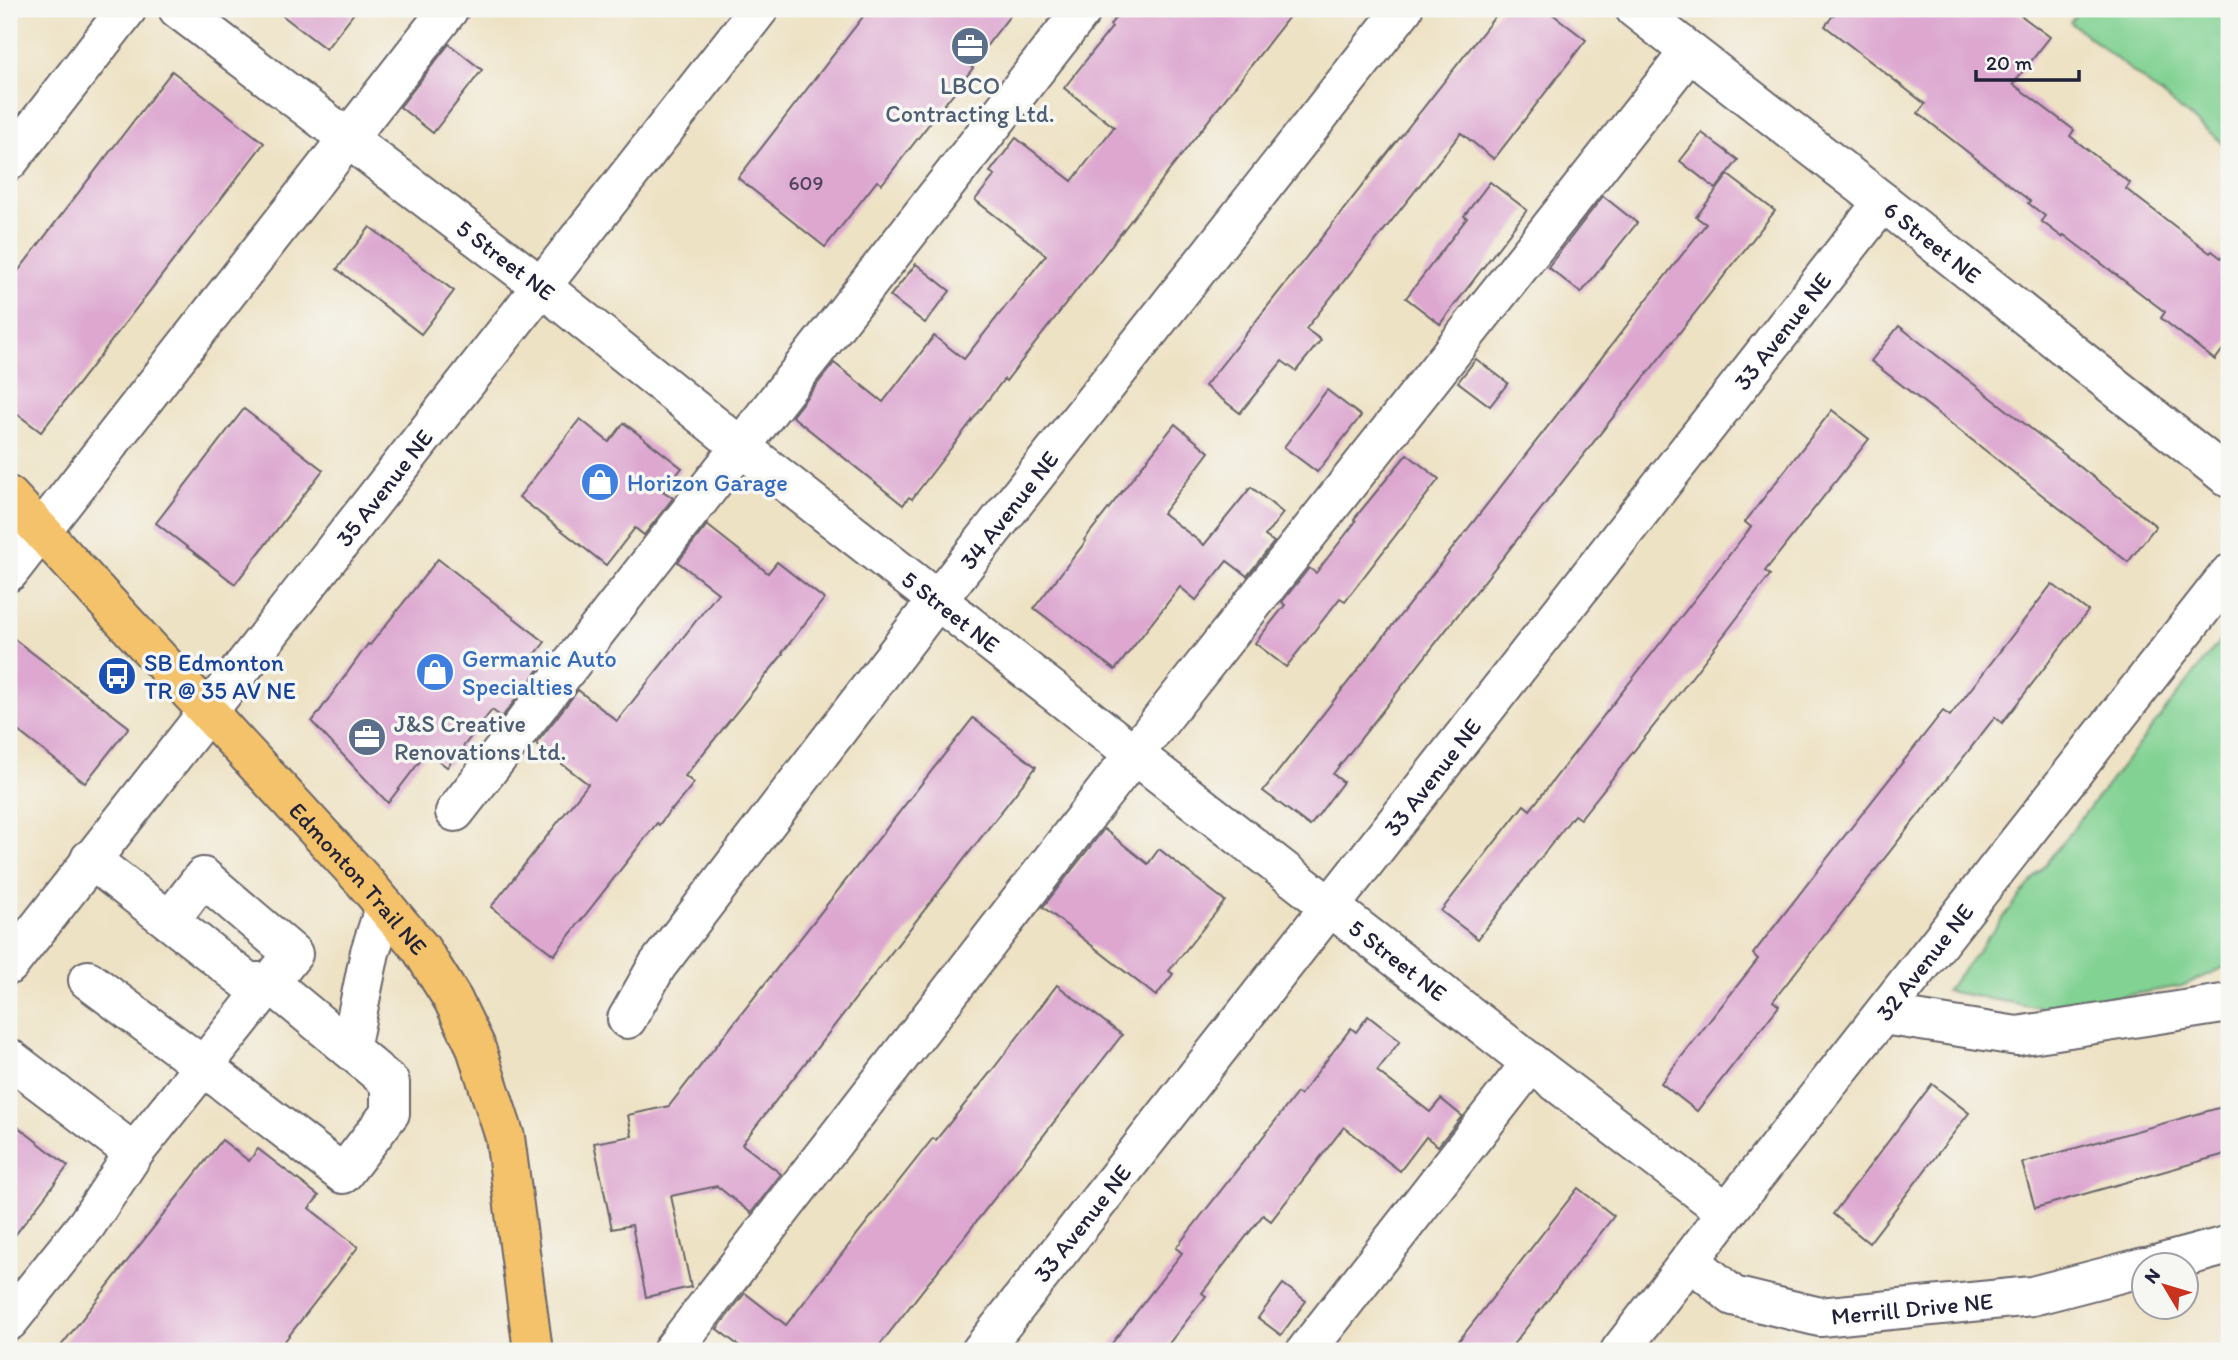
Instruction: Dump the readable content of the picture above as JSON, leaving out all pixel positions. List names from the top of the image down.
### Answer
{
  "streets": {
    "main road": ["Edmonton Trail NE"],
    "street": [
      "6 Street NE",
      "5 Street NE",
      "33 Avenue NE",
      "35 Avenue NE",
      "34 Avenue NE",
      "32 Avenue NE",
      "Merrill Drive NE"
    ]
  },
  "crossings": [
    ["6 Street NE", "33 Avenue NE"],
    ["5 Street NE", "33 Avenue NE"],
    ["5 Street NE", "35 Avenue NE"],
    ["5 Street NE", "34 Avenue NE"],
    ["5 Street NE", "32 Avenue NE"],
    ["35 Avenue NE", "Edmonton Trail NE"],
    ["32 Avenue NE", "Merrill Drive NE"]
  ],
  "places": {
    "office": ["LBCO Contracting Ltd.", "J&S Creative Renovations Ltd."],
    "shop": ["Horizon Garage", "Germanic Auto Specialties"],
    "bus stop": ["SB Edmonton TR @ 35 AV NE"]
  },
  "house_numbers": ["609"],
  "scale_bar": "20 m",
  "north": "top left"
}
